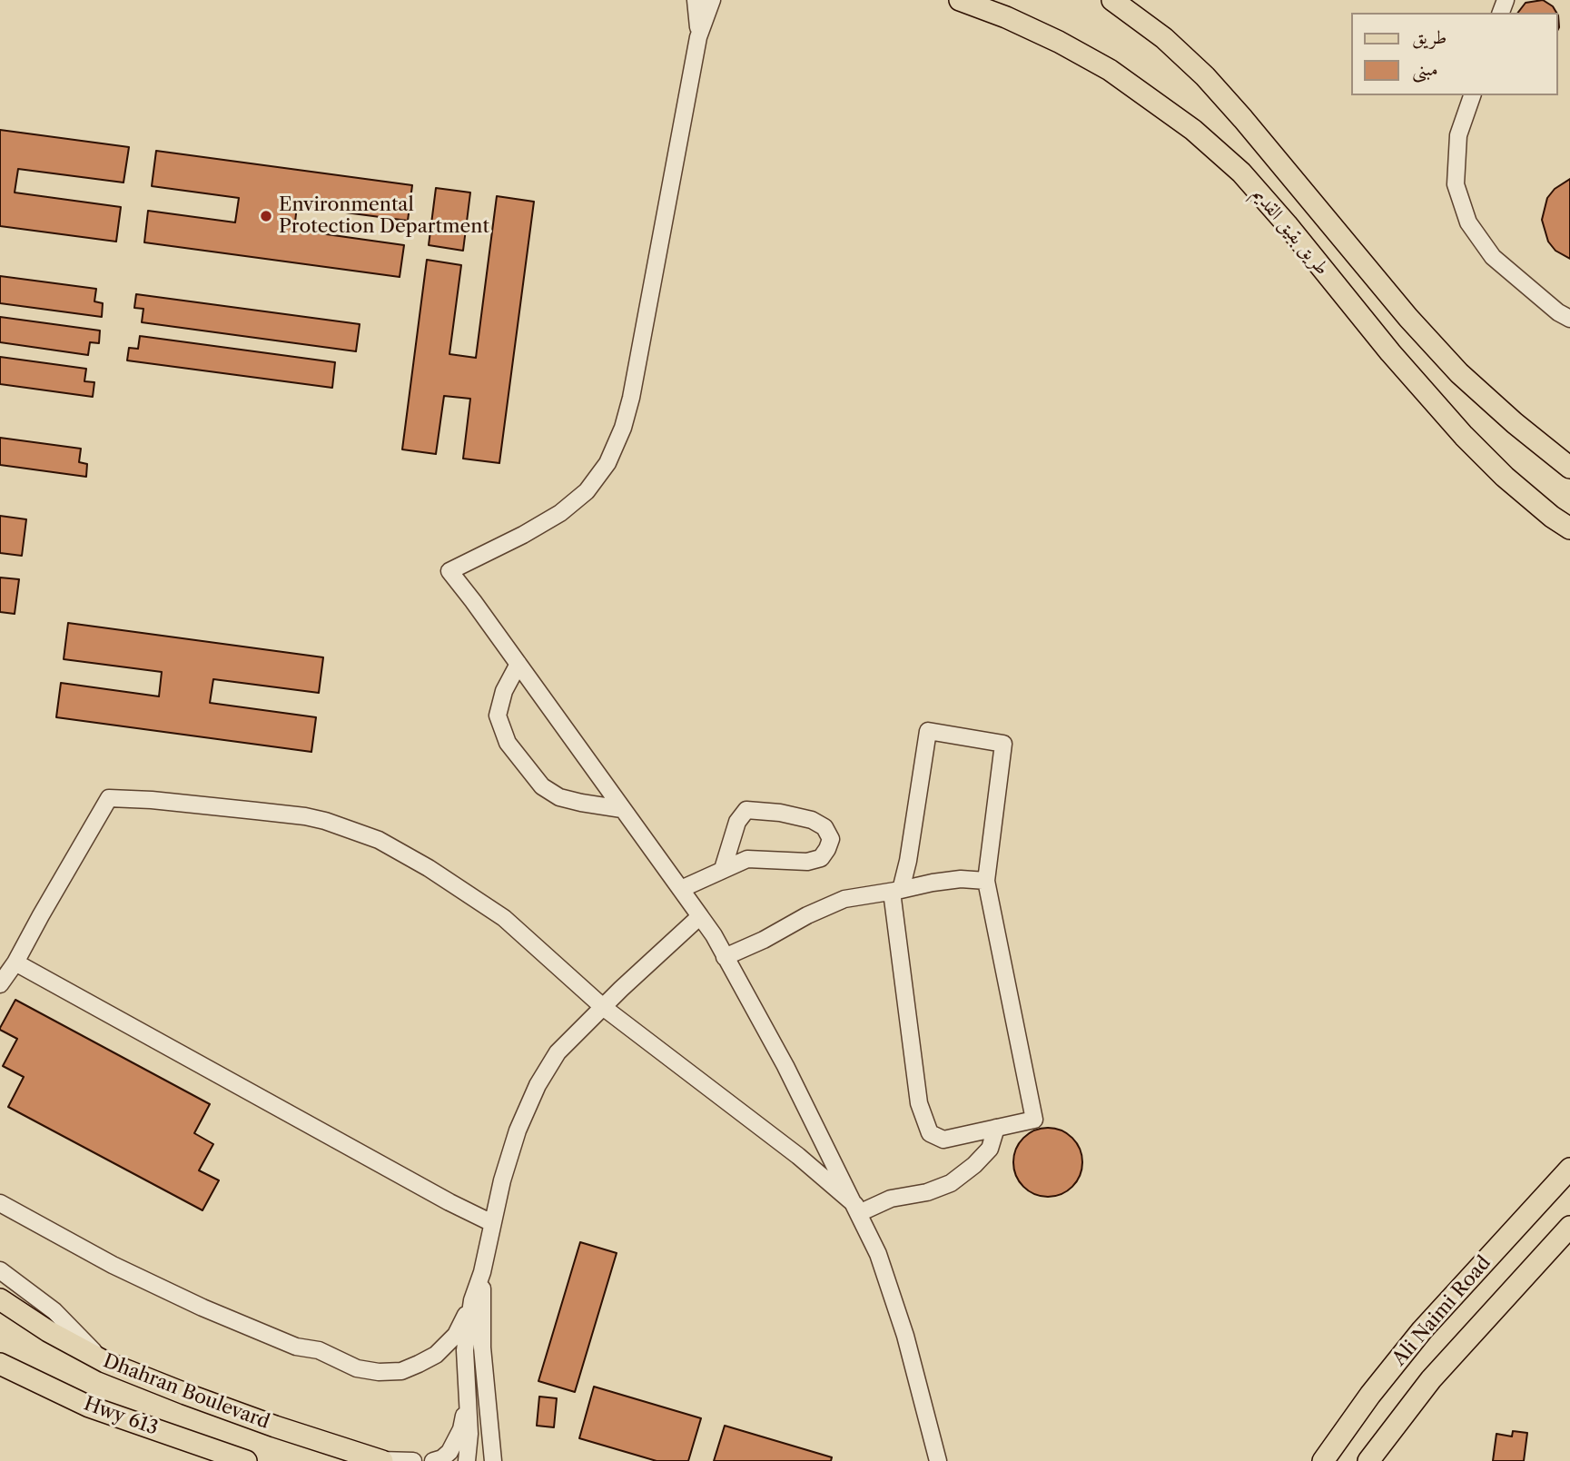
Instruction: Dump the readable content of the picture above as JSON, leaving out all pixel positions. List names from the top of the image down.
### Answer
{
  "streets": {
    "main road": [
      "طريق بقيق القديم",
      "Ali Naimi Road",
      "Dhahran Boulevard",
      "Hwy 613"
    ]
  },
  "places": ["Environmental Protection Department"],
  "legend": ["طريق", "مبنى"]
}
